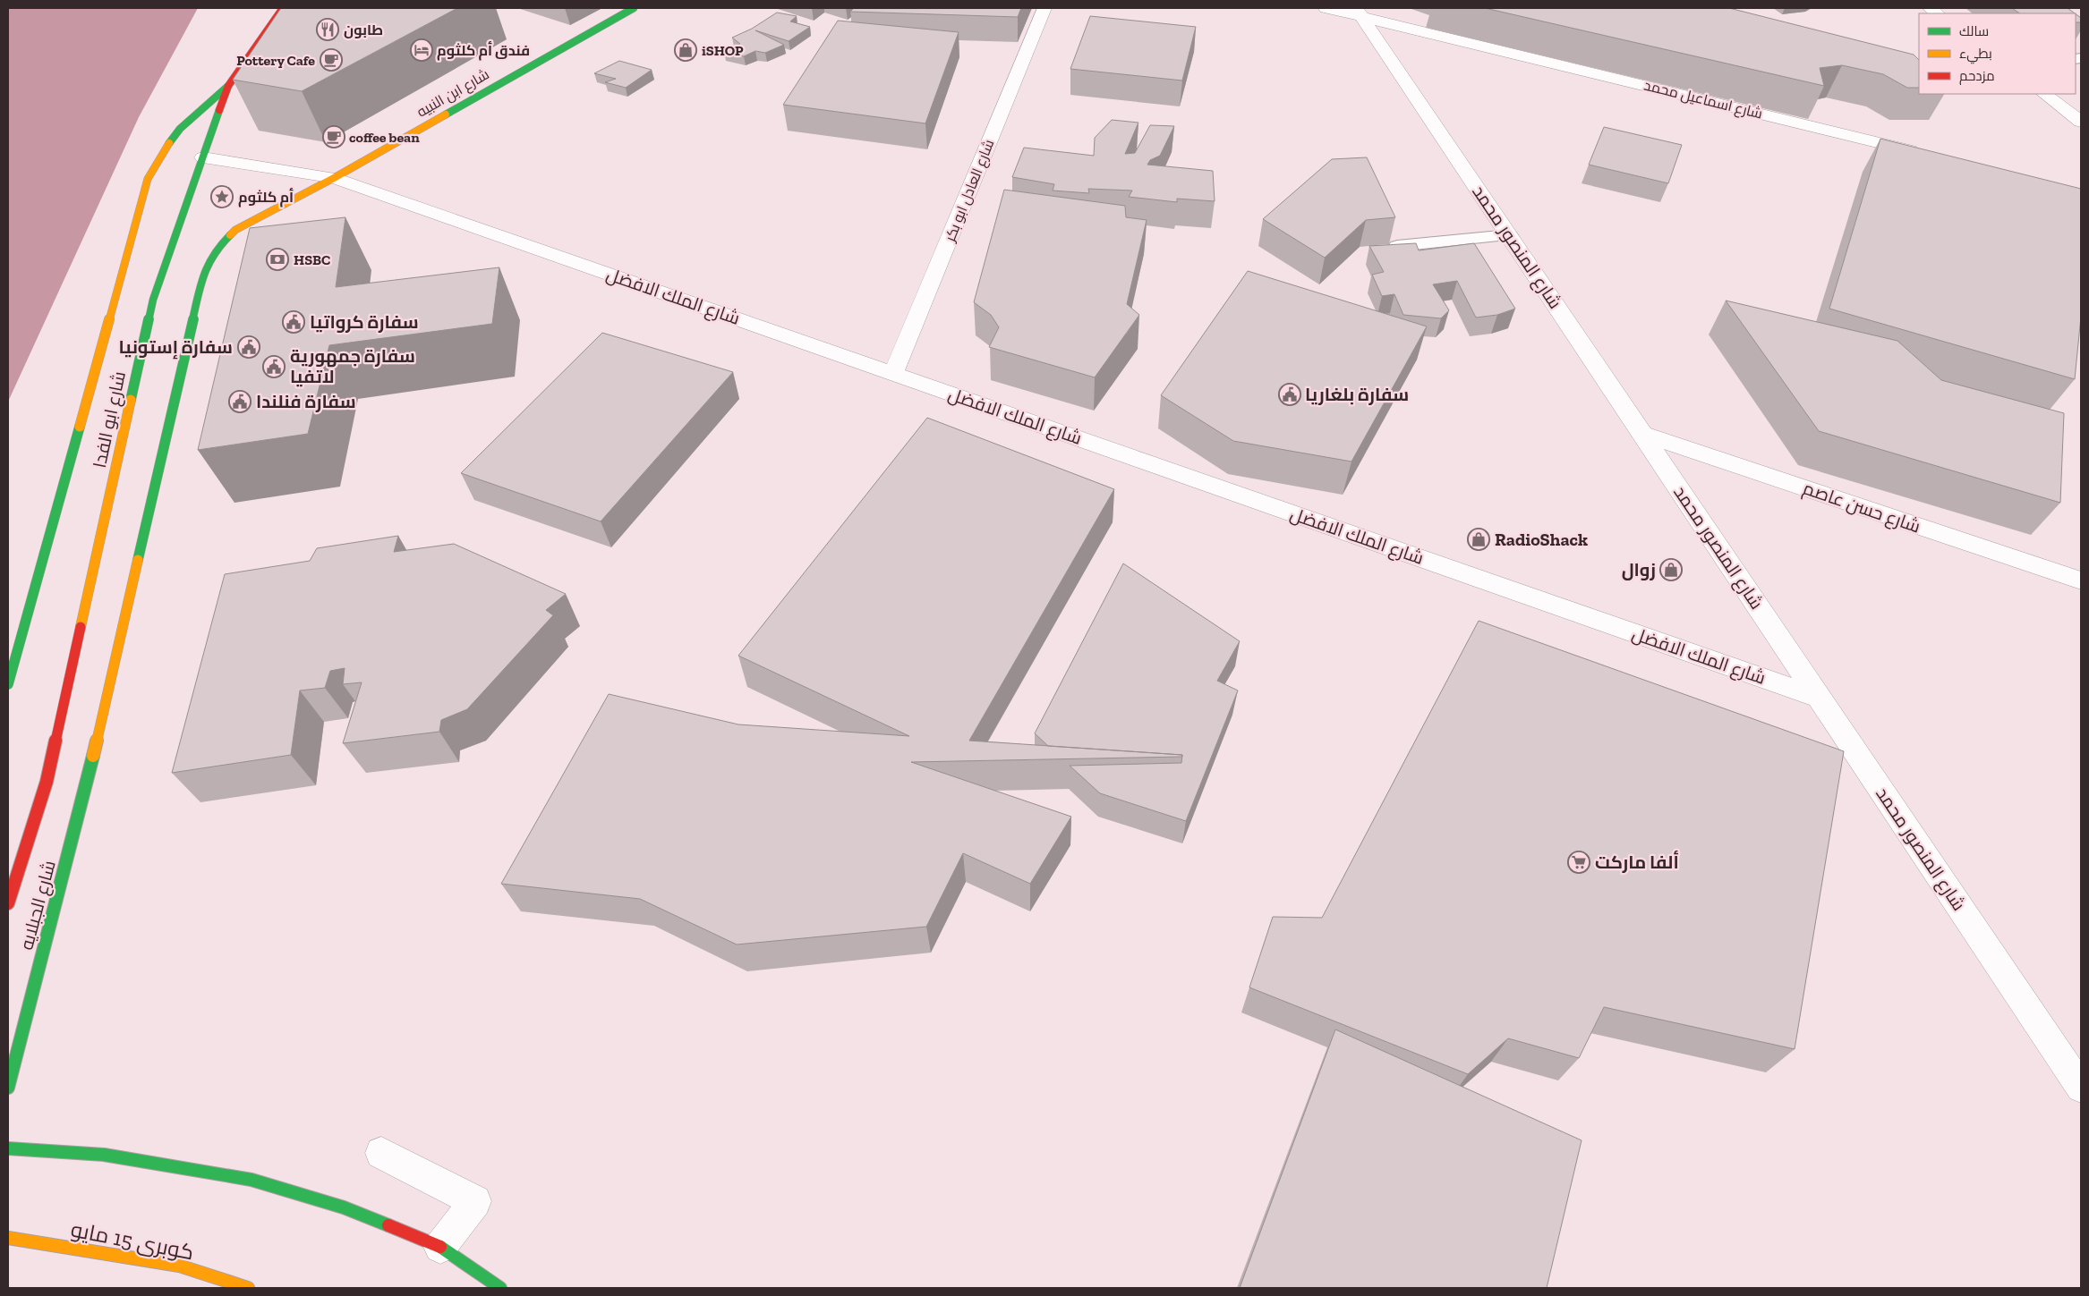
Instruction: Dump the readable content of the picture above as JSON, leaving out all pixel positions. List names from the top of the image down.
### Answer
{
  "streets": {
    "main road": [
      "شارع ابن النبيه",
      "شارع ابو الفدا",
      "شارع الجبلايه",
      "كوبرى 15 مايو"
    ],
    "street": [
      "شارع اسماعيل محمد",
      "شارع العادل ابو بكر",
      "شارع المنصور محمد",
      "شارع الملك الافضل",
      "شارع حسن عاصم"
    ]
  },
  "crossings": [
    ["شارع ابن النبيه", "شارع الملك الافضل"],
    ["شارع ابن النبيه", "شارع الجبلايه"],
    ["شارع اسماعيل محمد", "شارع المنصور محمد"],
    ["شارع العادل ابو بكر", "شارع الملك الافضل"],
    ["شارع المنصور محمد", "شارع الملك الافضل"],
    ["شارع المنصور محمد", "شارع حسن عاصم"],
    ["شارع الملك الافضل", "شارع ابو الفدا"],
    ["شارع الملك الافضل", "شارع الجبلايه"],
    ["شارع ابو الفدا", "شارع الجبلايه"]
  ],
  "places": {
    "restaurant": ["طابون"],
    "hotel": ["فندق أم كلثوم"],
    "shop": ["iSHOP", "RadioShack", "زوال"],
    "cafe": ["Pottery Cafe", "coffee bean"],
    "place": ["أم كلثوم"],
    "bank": ["HSBC"],
    "public building": [
      "سفارة كرواتيا",
      "سفارة إستونيا",
      "سفارة جمهورية لاتفيا",
      "سفارة بلغاريا",
      "سفارة فنلندا"
    ],
    "supermarket": ["ألفا ماركت"]
  },
  "legend": ["سالك", "بطيء", "مزدحم"]
}
